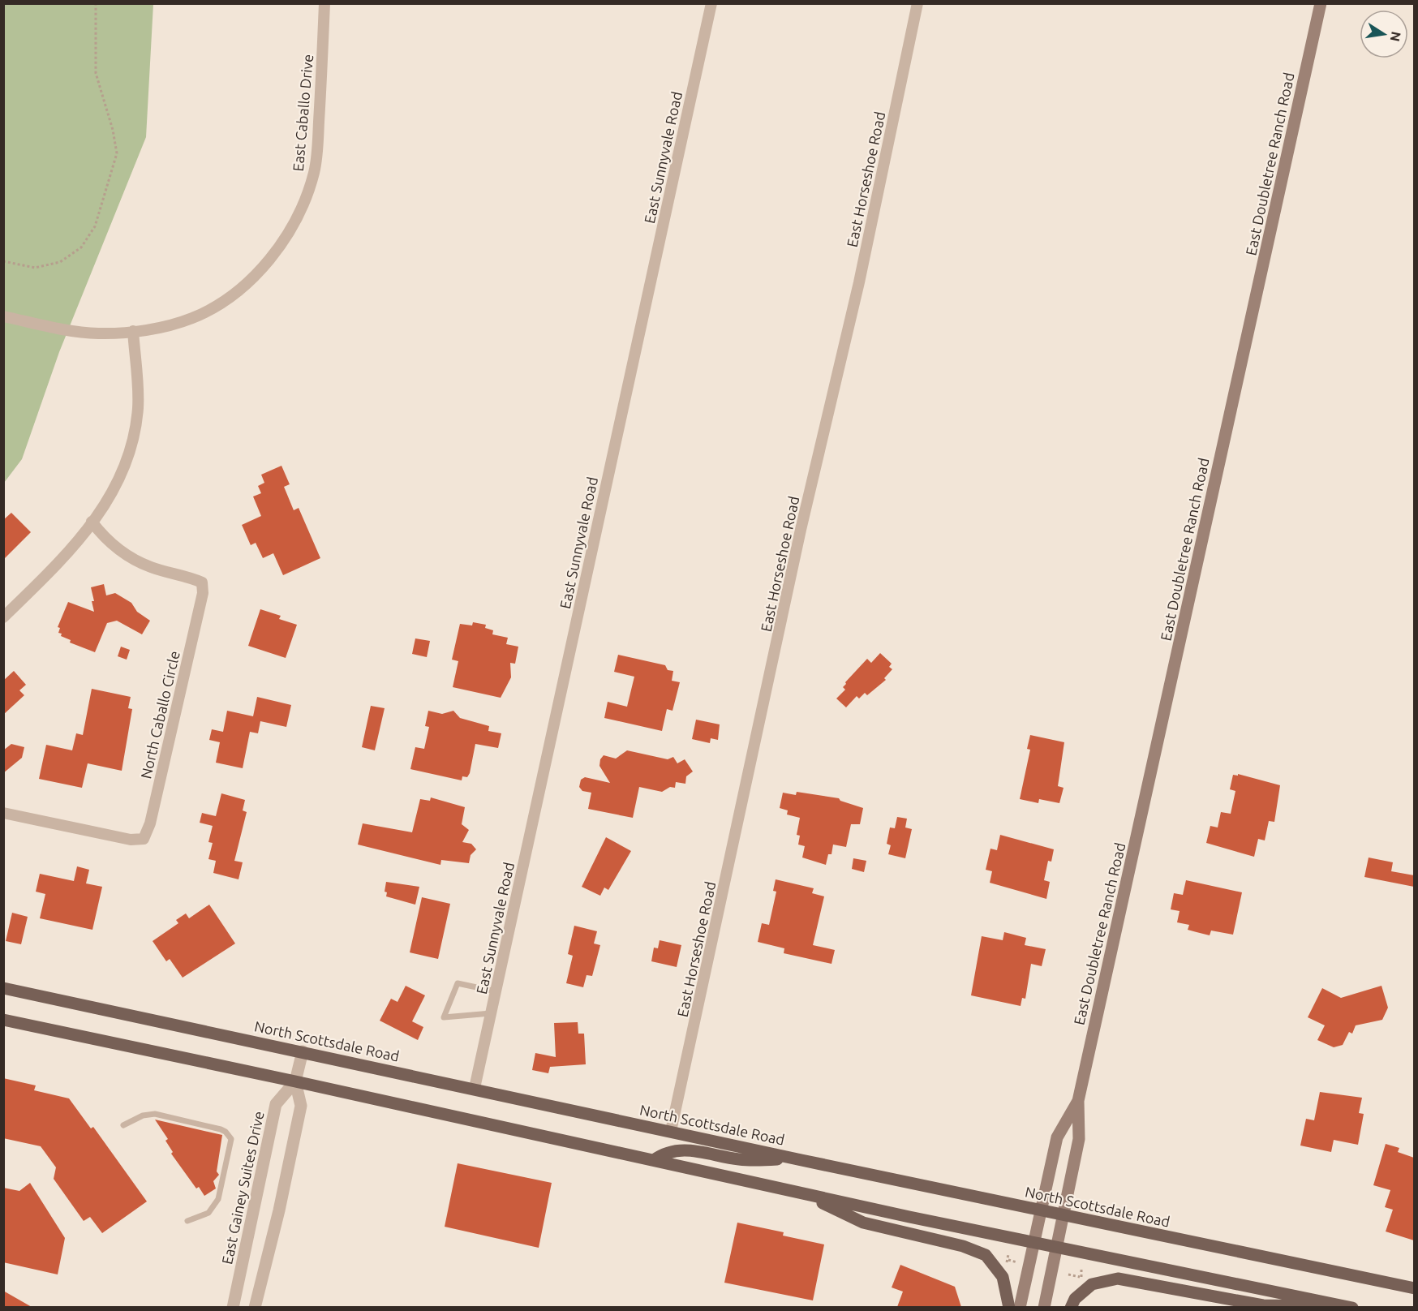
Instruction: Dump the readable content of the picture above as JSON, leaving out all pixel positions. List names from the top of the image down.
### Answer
{
  "streets": {
    "main road": ["East Doubletree Ranch Road", "North Scottsdale Road"],
    "street": [
      "East Caballo Drive",
      "East Sunnyvale Road",
      "East Horseshoe Road",
      "North Caballo Circle",
      "East Gainey Suites Drive"
    ]
  },
  "crossings": [
    ["East Sunnyvale Road", "North Scottsdale Road"],
    ["East Doubletree Ranch Road", "North Scottsdale Road"],
    ["East Horseshoe Road", "North Scottsdale Road"],
    ["North Scottsdale Road", "East Gainey Suites Drive"]
  ],
  "north": "right"
}
